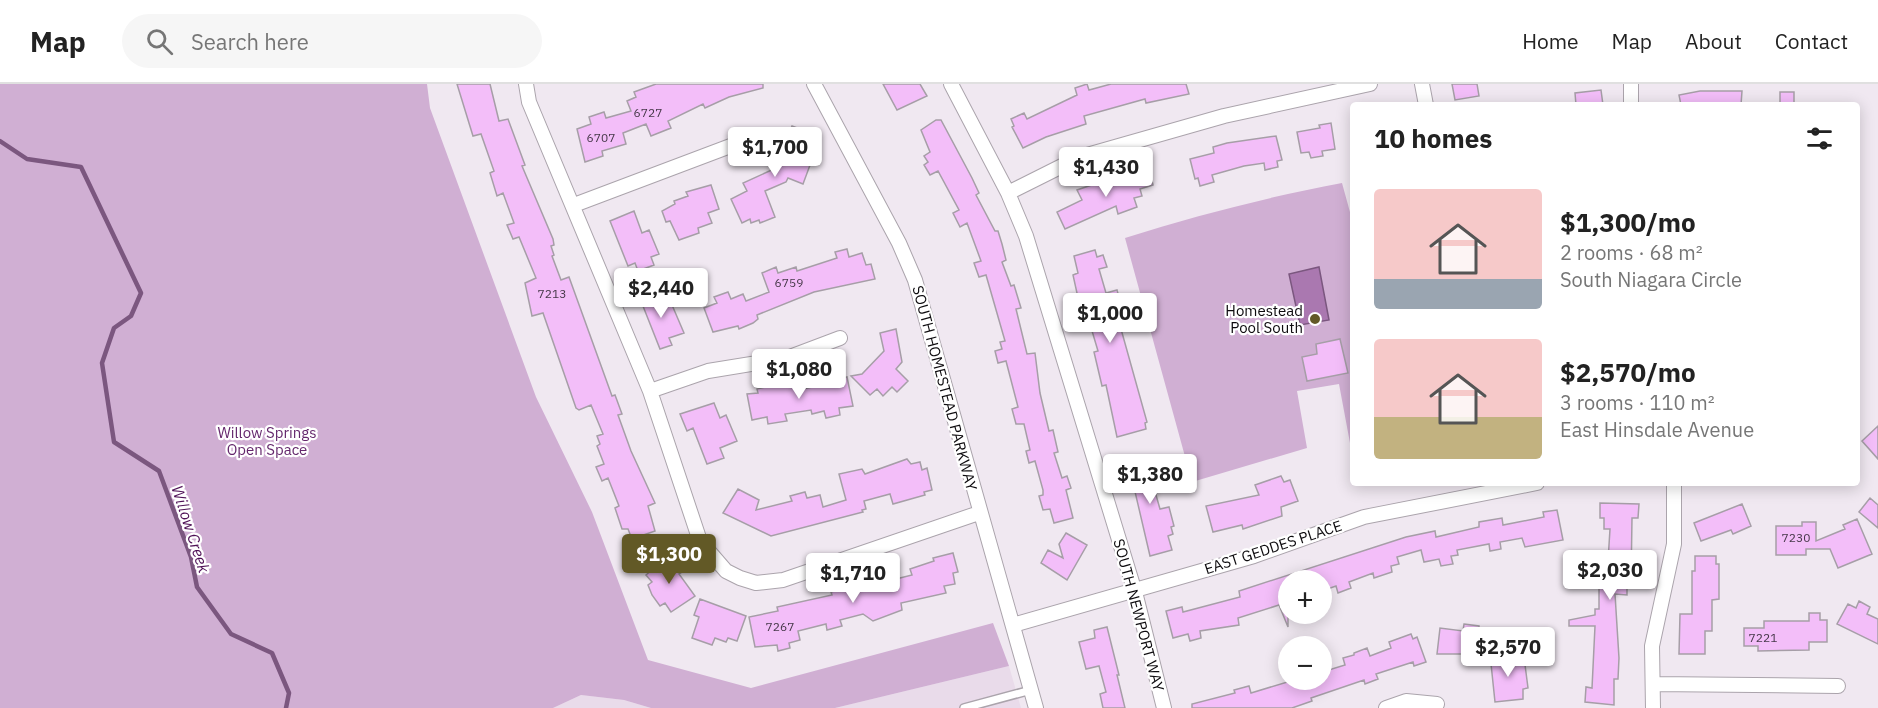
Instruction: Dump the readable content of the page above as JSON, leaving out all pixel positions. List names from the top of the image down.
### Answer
{
  "streets": {
    "street": ["SOUTH HOMESTEAD PARKWAY", "EAST GEDDES PLACE", "SOUTH NEWPORT WAY"]
  },
  "crossings": [
    ["SOUTH HOMESTEAD PARKWAY", "EAST GEDDES PLACE"],
    ["EAST GEDDES PLACE", "SOUTH NEWPORT WAY"]
  ],
  "water": ["Willow Creek"],
  "parks": ["Willow Springs Open Space"],
  "places": ["Homestead Pool South"],
  "house_numbers": [
    "6727",
    "6707",
    "6759",
    "7213",
    "7230",
    "7267",
    "7221"
  ],
  "page": {
    "header": "Map",
    "search": "Search here",
    "nav": [
      "Home",
      "Map",
      "About",
      "Contact"
    ],
    "heading": "10 homes",
    "price": [
      "$1,700",
      "$1,430",
      "$2,440",
      "$1,000",
      "$1,080",
      "$1,380",
      "$1,300",
      "$2,030",
      "$1,710",
      "$2,570"
    ],
    "list": [
      {
        "name": "$1,300/mo",
        "note": "2 rooms · 68 m² · South Niagara Circle"
      },
      {
        "name": "$2,570/mo",
        "note": "3 rooms · 110 m² · East Hinsdale Avenue"
      }
    ],
    "map_buttons": ["+", "−"]
  }
}
